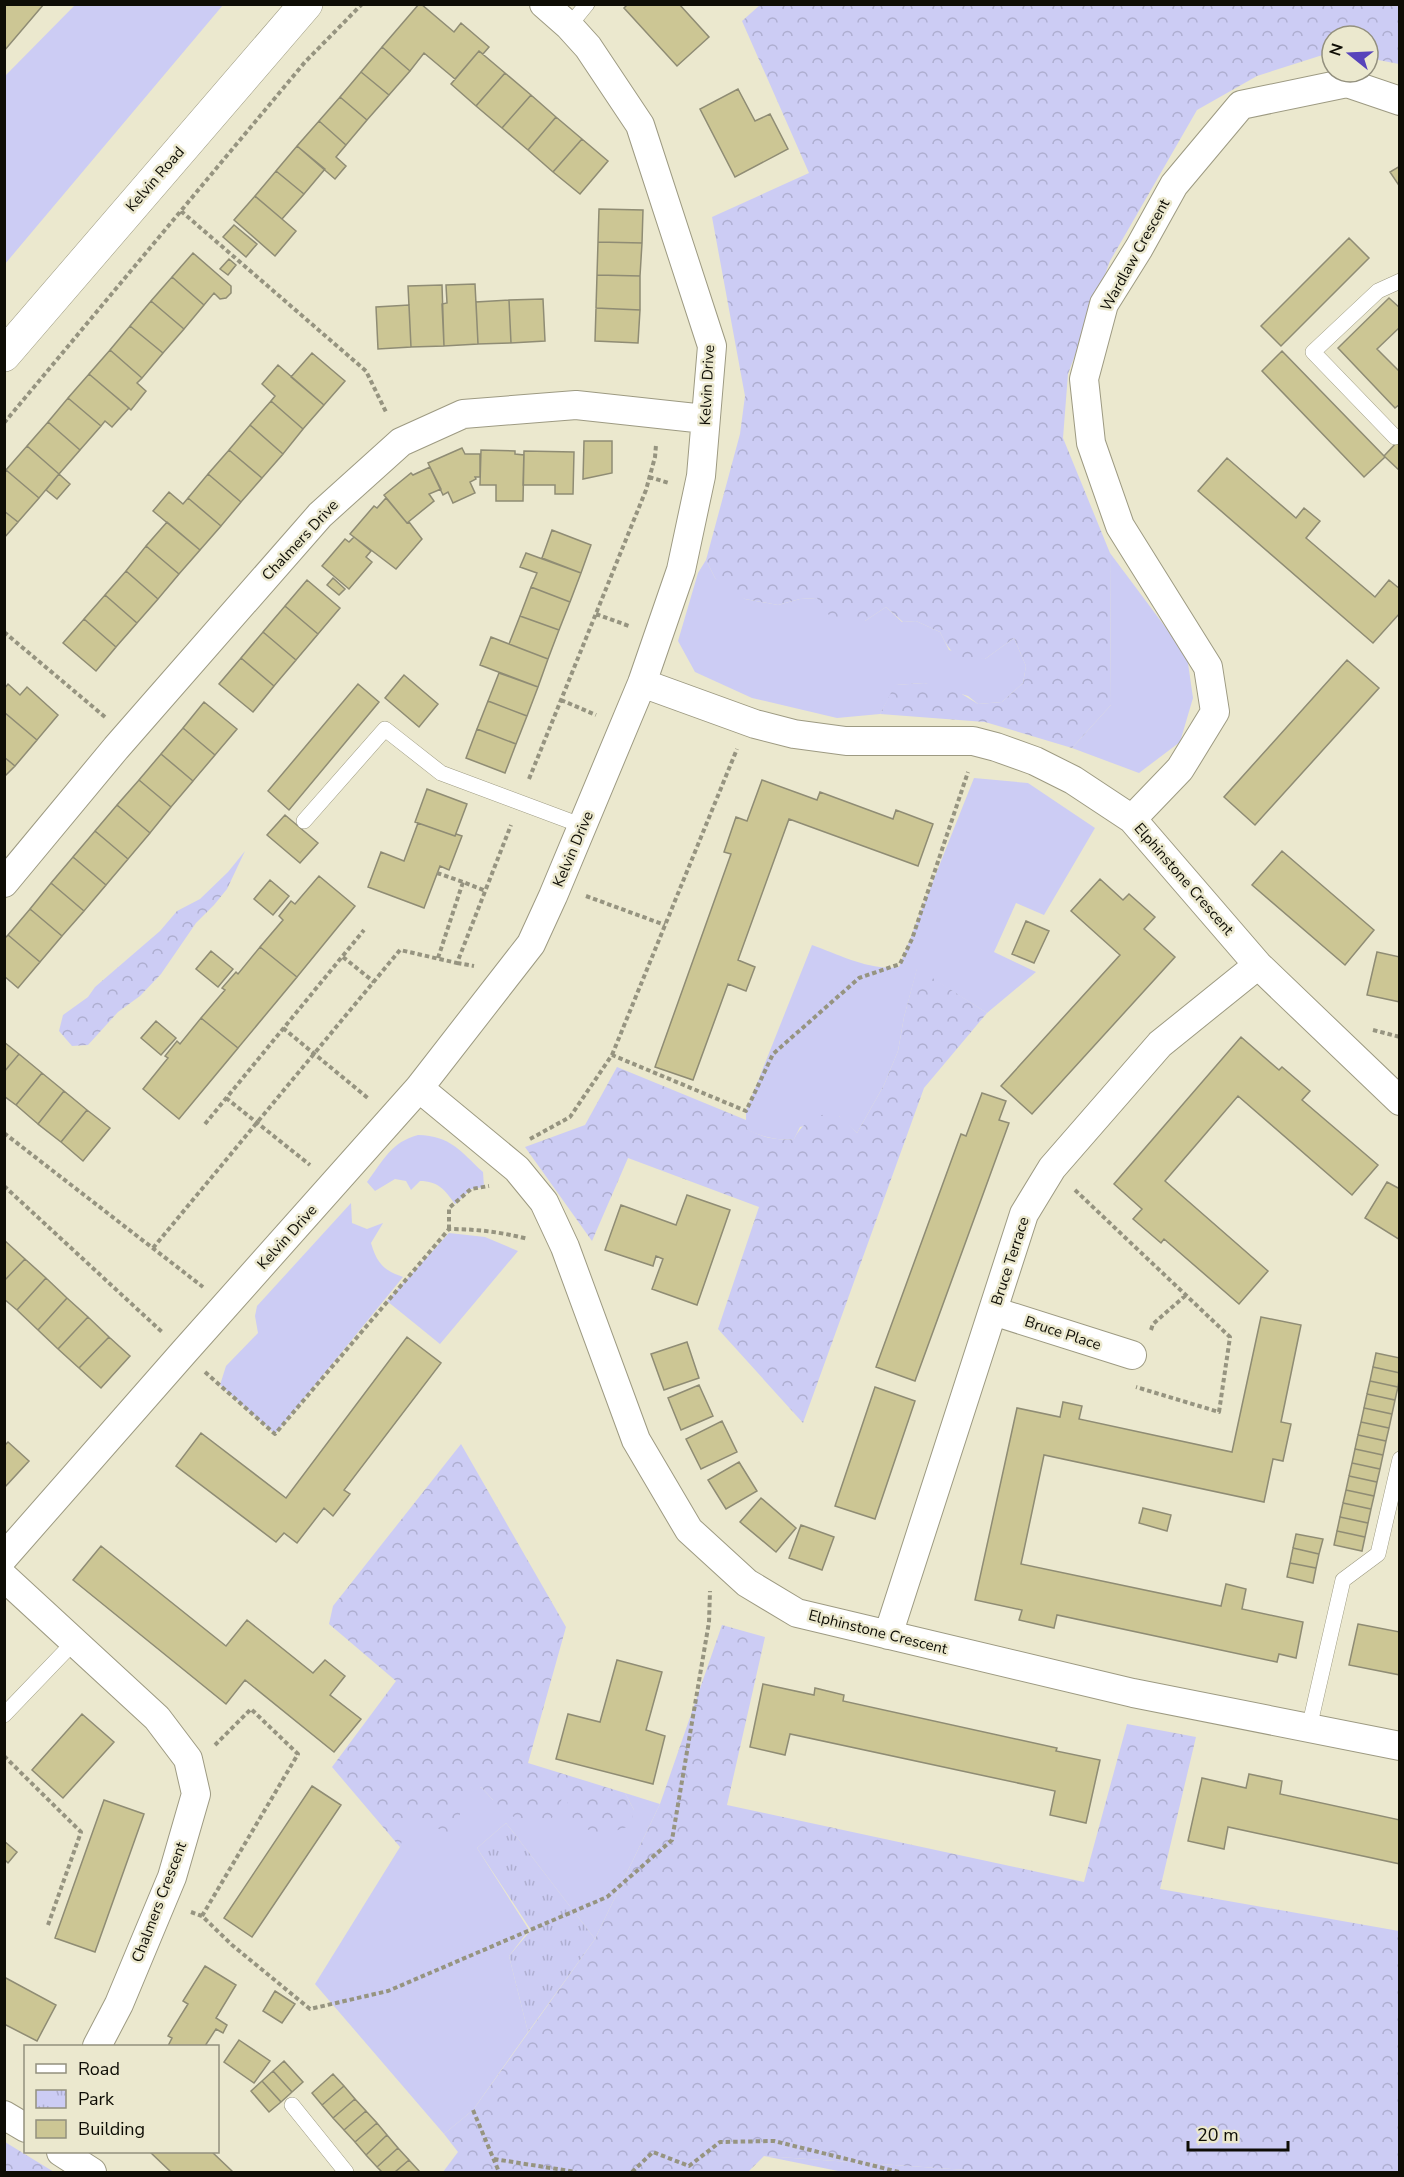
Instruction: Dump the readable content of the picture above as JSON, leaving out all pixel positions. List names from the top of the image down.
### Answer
{
  "streets": {
    "street": [
      "Kelvin Road",
      "Wardlaw Crescent",
      "Kelvin Drive",
      "Chalmers Drive",
      "Elphinstone Crescent",
      "Bruce Terrace",
      "Bruce Place",
      "Chalmers Crescent"
    ]
  },
  "crossings": [
    ["Wardlaw Crescent", "Elphinstone Crescent"],
    ["Kelvin Drive", "Chalmers Drive"],
    ["Kelvin Drive", "Elphinstone Crescent"],
    ["Elphinstone Crescent", "Bruce Terrace"],
    ["Bruce Terrace", "Bruce Place"]
  ],
  "legend": ["Road", "Park", "Building"],
  "scale_bar": "20 m",
  "north": "left"
}
